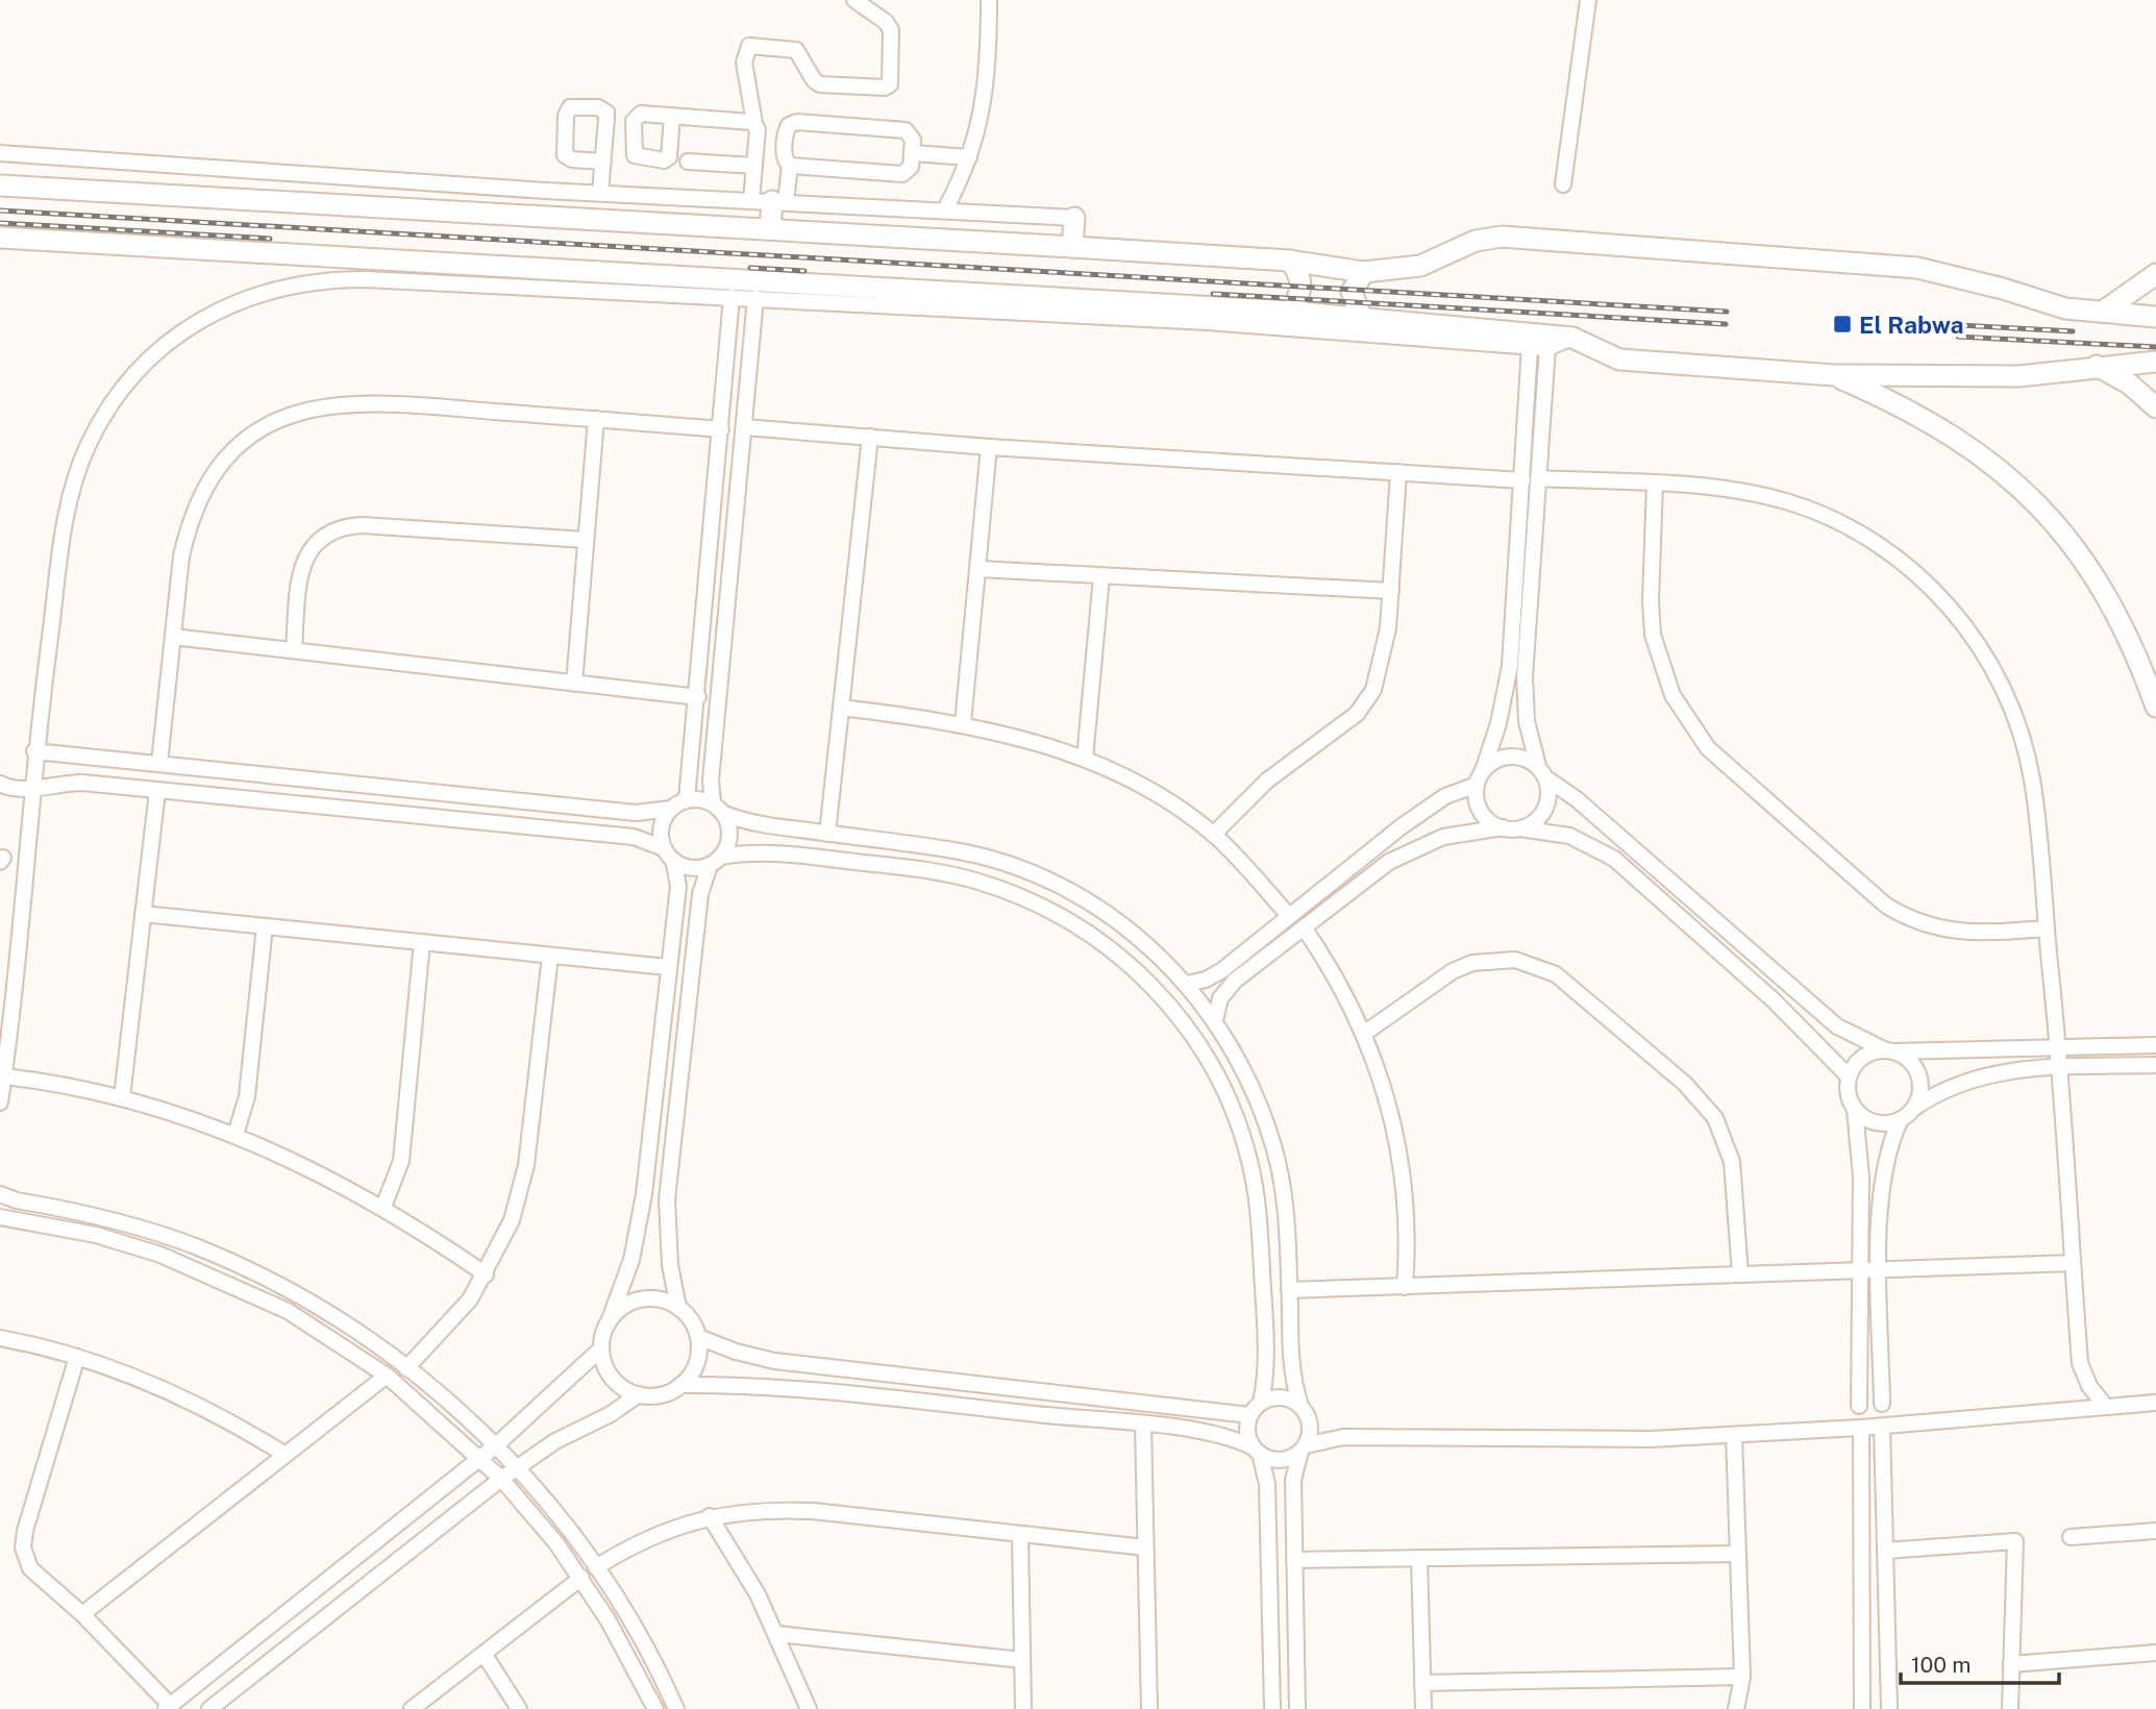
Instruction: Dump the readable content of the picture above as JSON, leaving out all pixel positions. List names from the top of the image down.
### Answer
{
  "places": {
    "transit": ["El Rabwa"]
  },
  "scale_bar": "100 m"
}
